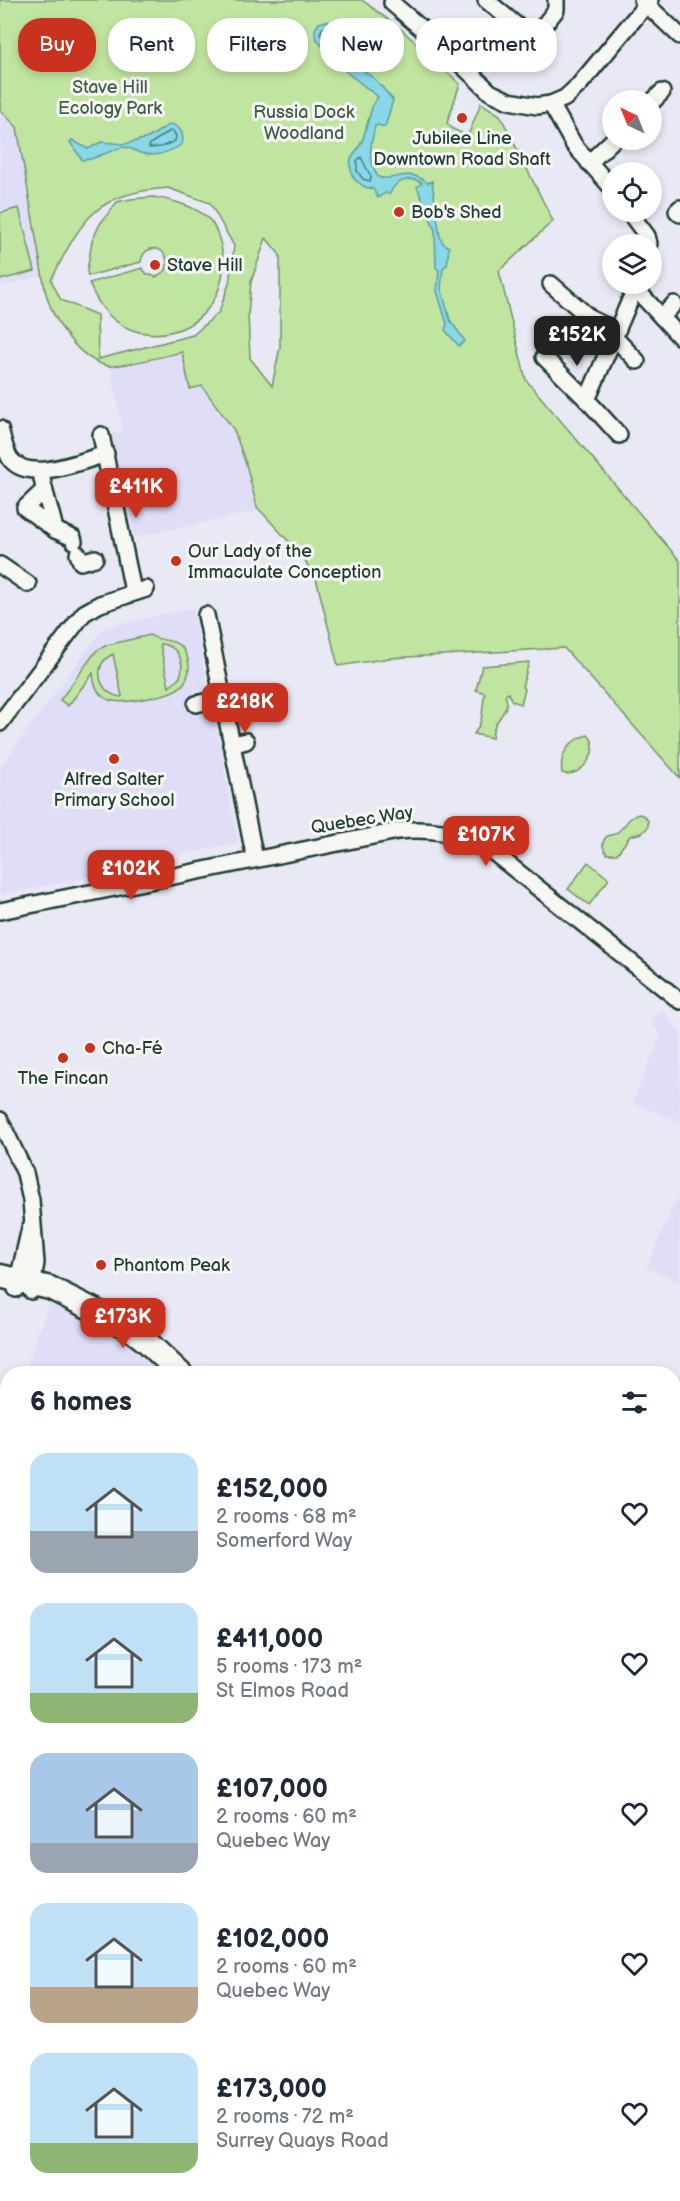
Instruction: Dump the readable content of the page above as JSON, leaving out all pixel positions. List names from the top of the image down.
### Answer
{
  "streets": {
    "street": ["Quebec Way"]
  },
  "parks": ["Stave Hill Ecology Park", "Russia Dock Woodland"],
  "places": [
    "Jubilee Line Downtown Road Shaft",
    "Bob's Shed",
    "Stave Hill",
    "Our Lady of the Immaculate Conception",
    "Alfred Salter Primary School",
    "Cha-Fé",
    "The Fincan",
    "Phantom Peak"
  ],
  "north": "top left",
  "page": {
    "chip": [
      "Buy",
      "Rent",
      "Filters",
      "New",
      "Apartment"
    ],
    "price": [
      "£152K",
      "£411K",
      "£218K",
      "£107K",
      "£102K",
      "£173K"
    ],
    "heading": "6 homes",
    "list": [
      {
        "name": "£152,000",
        "note": "2 rooms · 68 m² · Somerford Way"
      },
      {
        "name": "£411,000",
        "note": "5 rooms · 173 m² · St Elmos Road"
      },
      {
        "name": "£107,000",
        "note": "2 rooms · 60 m² · Quebec Way"
      },
      {
        "name": "£102,000",
        "note": "2 rooms · 60 m² · Quebec Way"
      },
      {
        "name": "£173,000",
        "note": "2 rooms · 72 m² · Surrey Quays Road"
      }
    ]
  }
}
